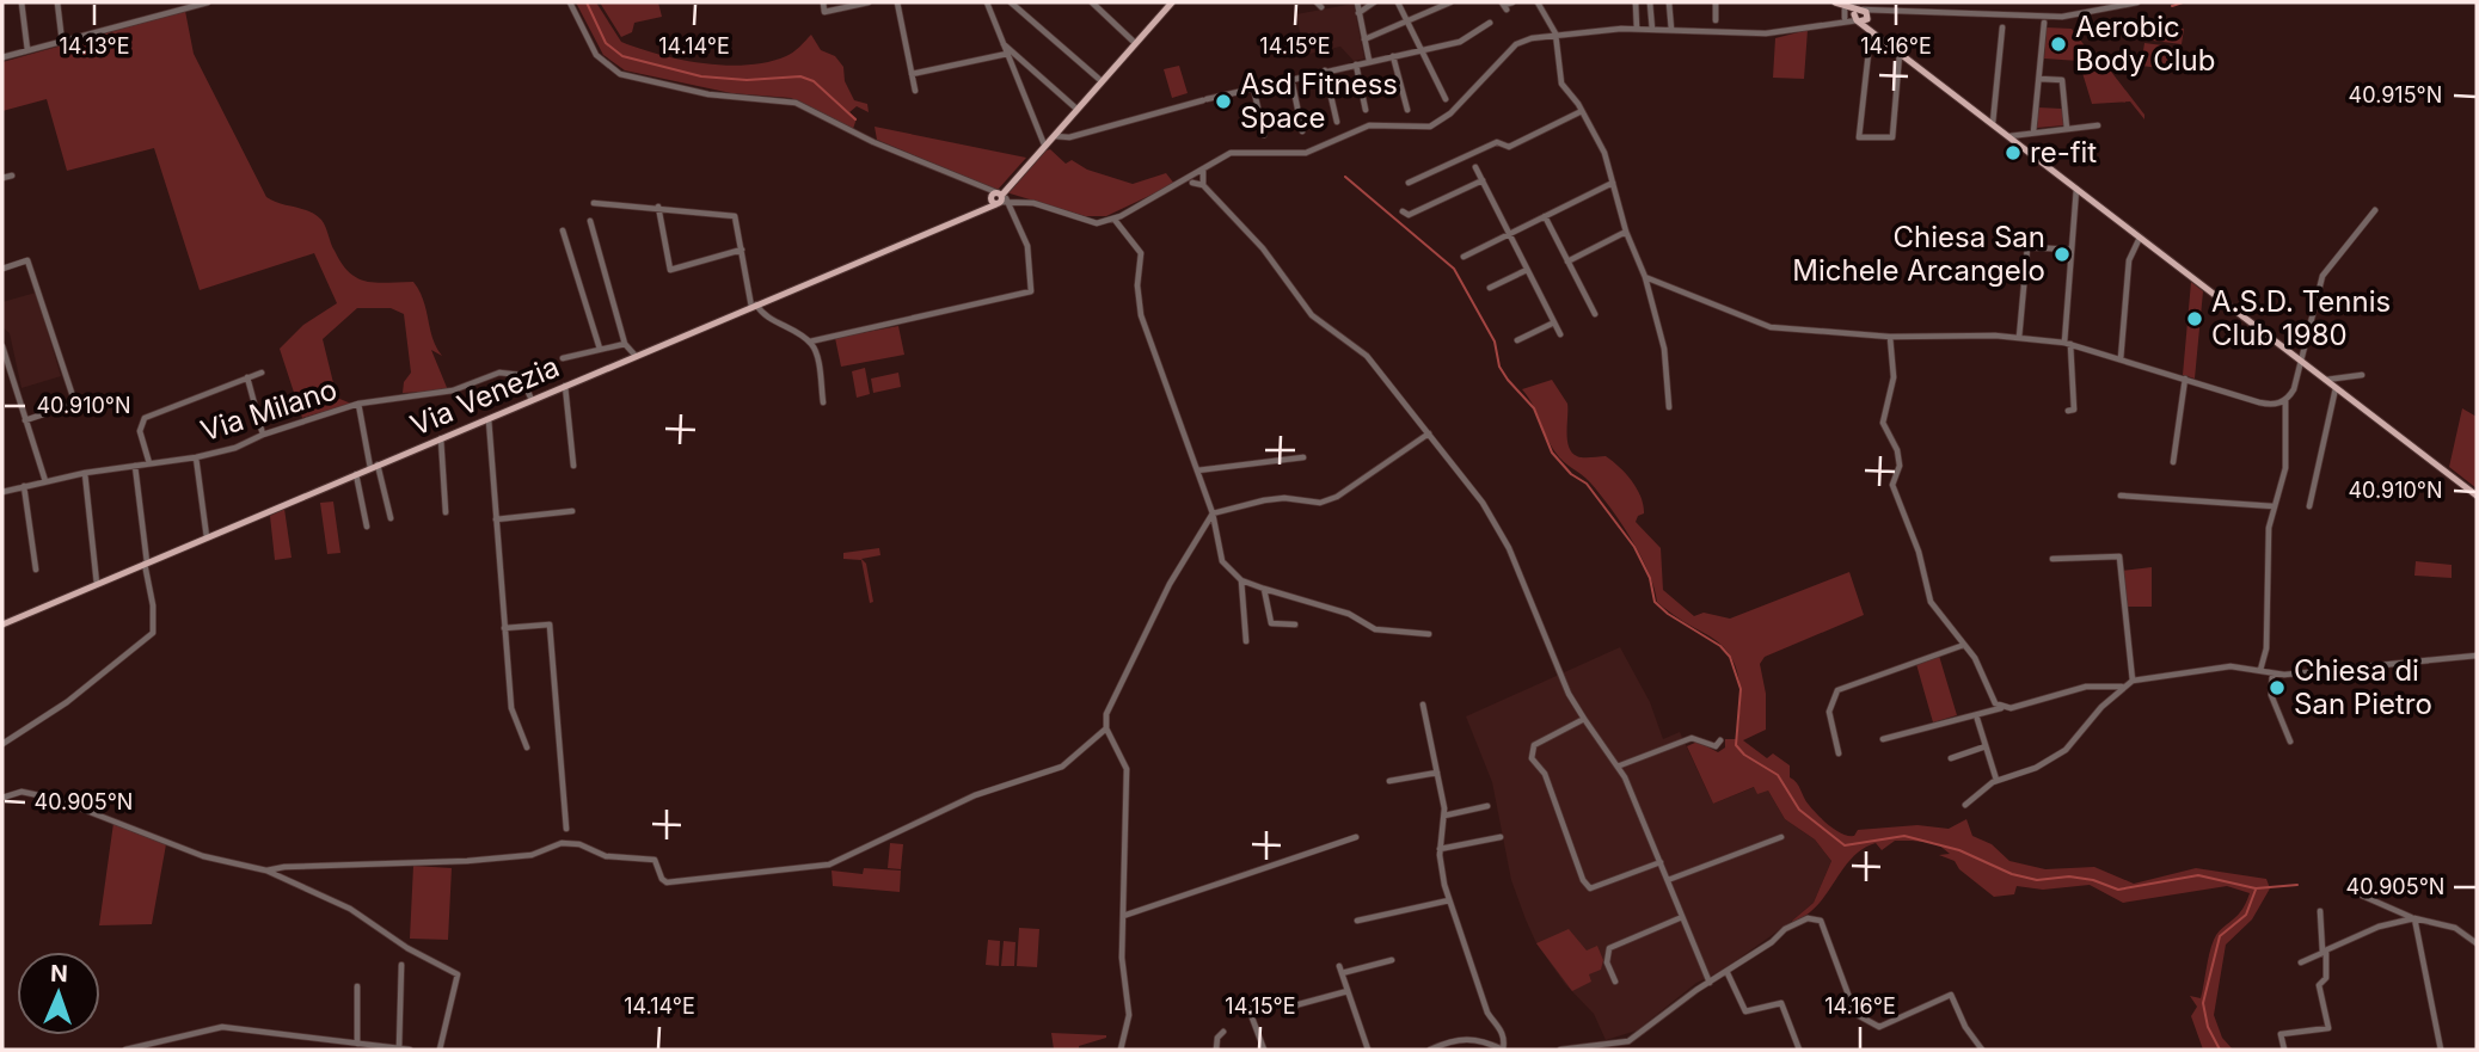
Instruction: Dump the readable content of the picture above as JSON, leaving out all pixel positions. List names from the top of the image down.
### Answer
{
  "streets": {
    "main road": ["Via Venezia"],
    "street": ["Via Milano"]
  },
  "crossings": [
    ["Via Venezia", "Via Milano"]
  ],
  "places": [
    "Aerobic Body Club",
    "Asd Fitness Space",
    "re-fit",
    "Chiesa San Michele Arcangelo",
    "A.S.D. Tennis Club 1980",
    "Chiesa di San Pietro"
  ],
  "north": "top",
  "coordinates": [
    "14.13°E",
    "14.14°E",
    "14.15°E",
    "14.16°E",
    "40.915°N",
    "40.910°N",
    "40.905°N"
  ]
}
